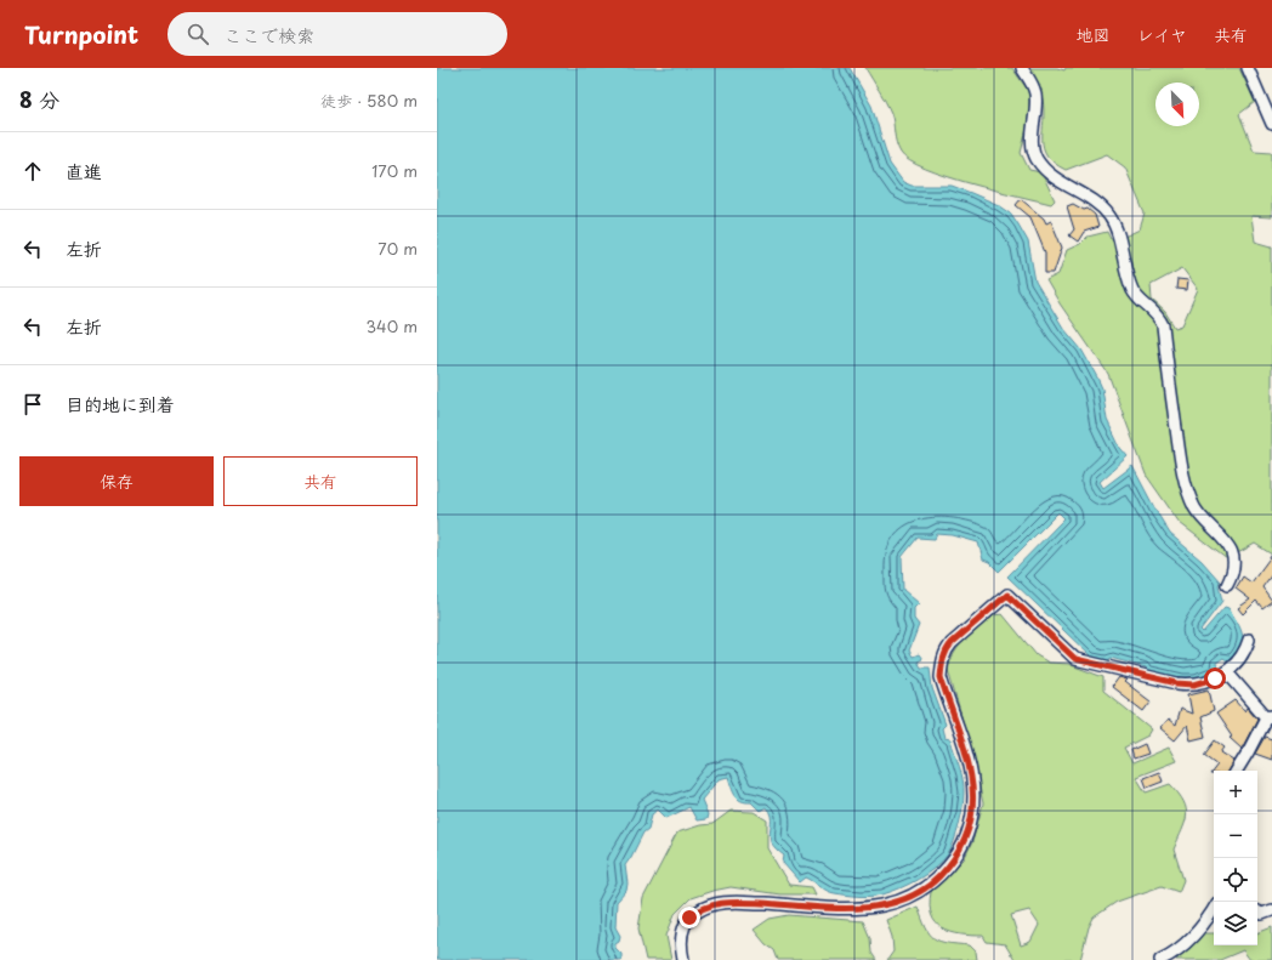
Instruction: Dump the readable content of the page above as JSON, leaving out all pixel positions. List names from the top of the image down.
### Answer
{
  "north": "bottom right",
  "page": {
    "header": "Turnpoint",
    "search": "ここで検索",
    "nav": ["地図", "レイヤ", "共有"],
    "heading": ["8 分", "徒歩 · 580 m"],
    "list": [
      ["直進", "170 m"],
      ["左折", "70 m"],
      ["左折", "340 m"],
      "目的地に到着"
    ],
    "buttons": ["保存", "共有"],
    "map_buttons": ["+", "−"]
  }
}
